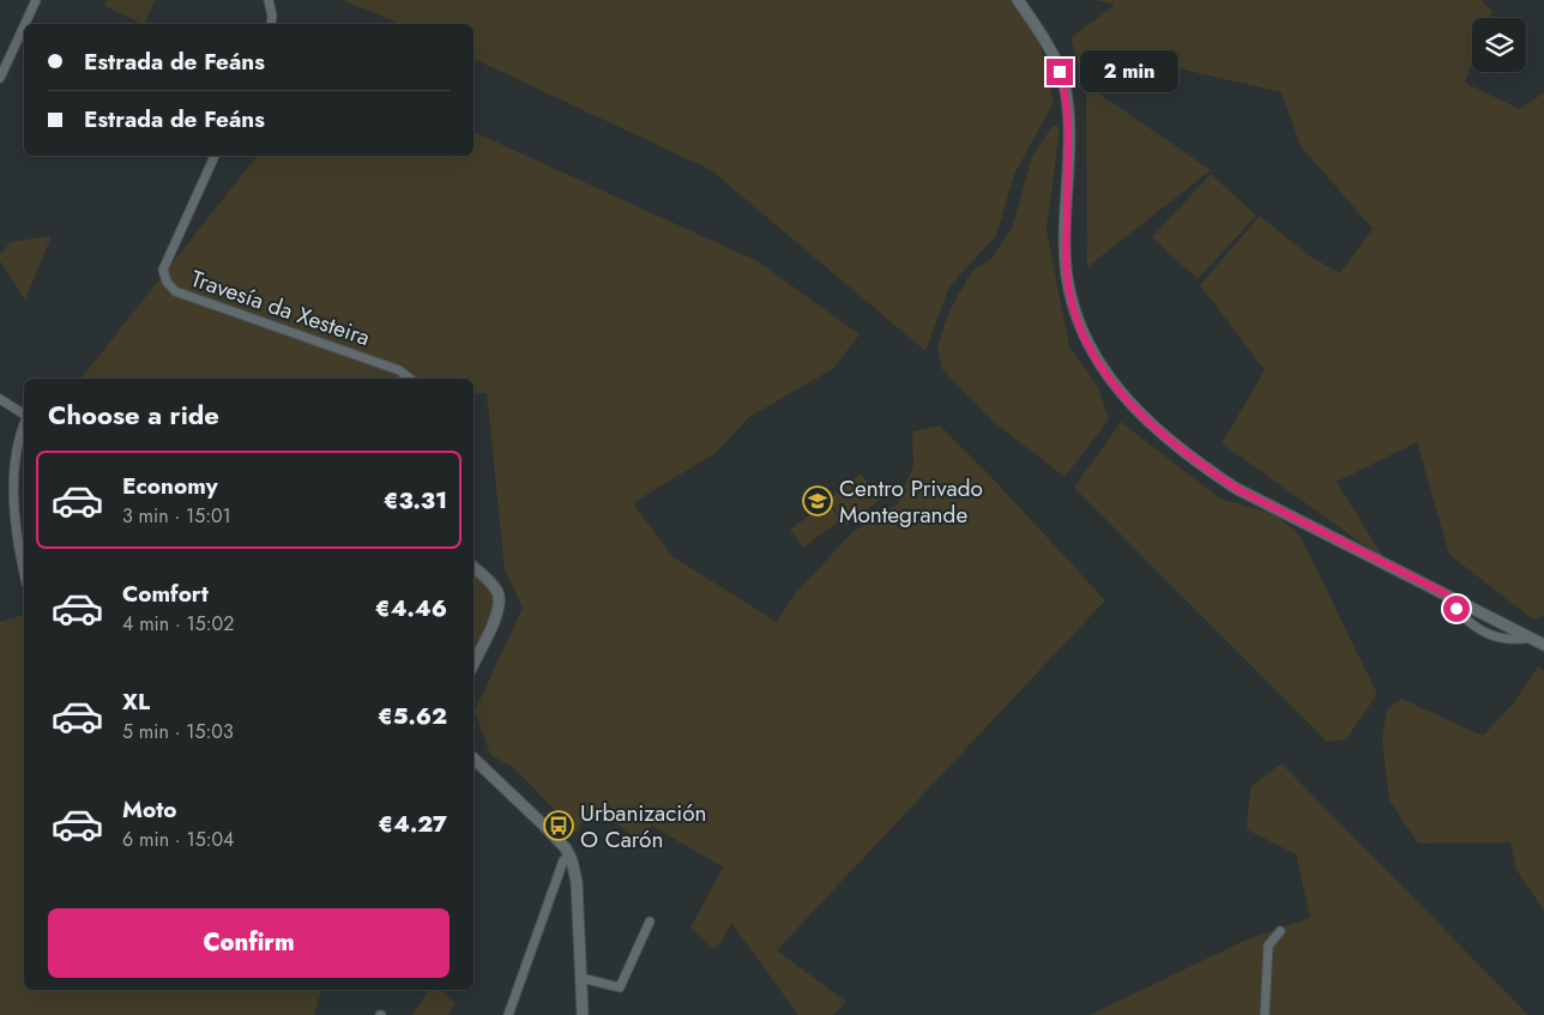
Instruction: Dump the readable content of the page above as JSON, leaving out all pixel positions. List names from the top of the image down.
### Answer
{
  "streets": {
    "street": ["Travesía da Xesteira"]
  },
  "places": {
    "school or university": ["Centro Privado Montegrande"],
    "bus stop": ["Urbanización O Carón"]
  },
  "page": {
    "banner": ["Estrada de Feáns", "Estrada de Feáns"],
    "bubble": "2 min",
    "heading": "Choose a ride",
    "list": [
      {
        "name": "Economy",
        "note": "3 min · 15:01",
        "value": "€3.31"
      },
      {
        "name": "Comfort",
        "note": "4 min · 15:02",
        "value": "€4.46"
      },
      {
        "name": "XL",
        "note": "5 min · 15:03",
        "value": "€5.62"
      },
      {
        "name": "Moto",
        "note": "6 min · 15:04",
        "value": "€4.27"
      }
    ],
    "buttons": "Confirm"
  }
}
